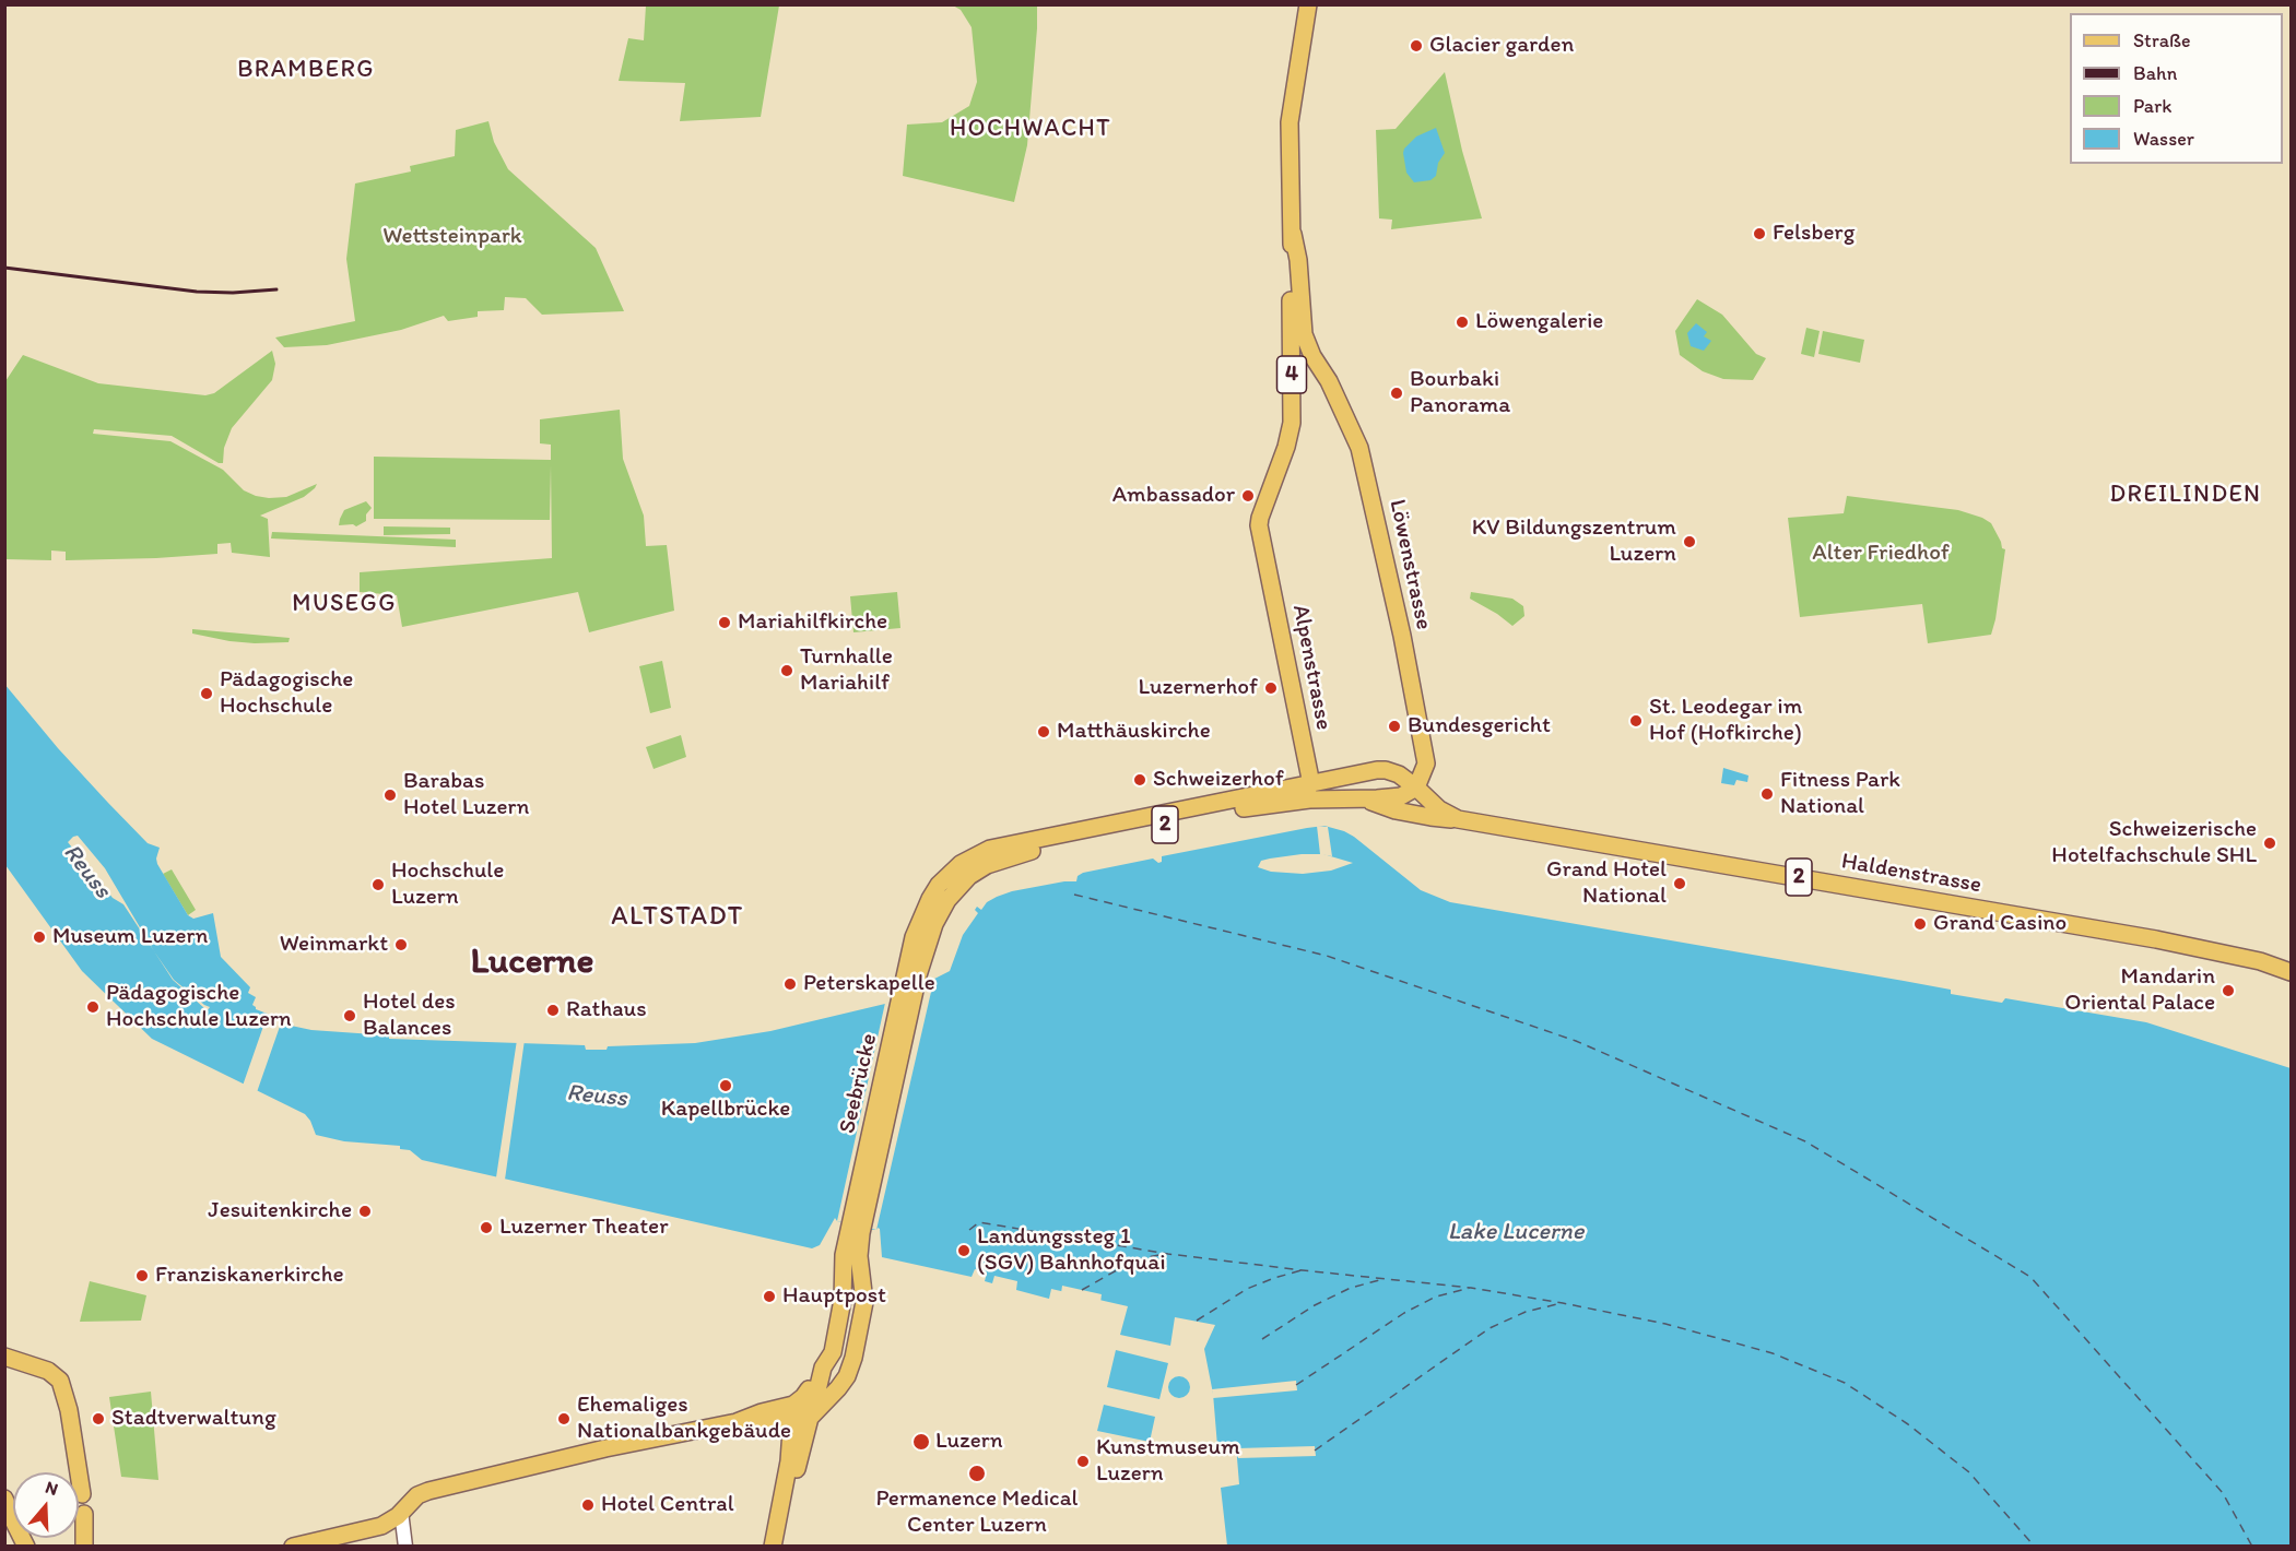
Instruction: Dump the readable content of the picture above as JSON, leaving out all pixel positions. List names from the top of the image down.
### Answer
{
  "streets": {
    "main road": [
      "4",
      "Löwenstrasse",
      "Alpenstrasse",
      "2",
      "Haldenstrasse",
      "Seebrücke"
    ]
  },
  "crossings": [
    ["4", "Löwenstrasse"],
    ["4", "Alpenstrasse"],
    ["Löwenstrasse", "Alpenstrasse"],
    ["Löwenstrasse", "2"],
    ["Löwenstrasse", "Haldenstrasse"],
    ["Alpenstrasse", "2"],
    ["2", "Haldenstrasse"],
    ["2", "Seebrücke"]
  ],
  "districts": [
    "BRAMBERG",
    "HOCHWACHT",
    "DREILINDEN",
    "MUSEGG",
    "ALTSTADT",
    "Lucerne"
  ],
  "water": ["Reuss", "Lake Lucerne"],
  "parks": ["Wettsteinpark", "Alter Friedhof"],
  "places": [
    "Glacier garden",
    "Felsberg",
    "Löwengalerie",
    "Bourbaki Panorama",
    "Ambassador",
    "KV Bildungszentrum Luzern",
    "Mariahilfkirche",
    "Turnhalle Mariahilf",
    "Luzernerhof",
    "Pädagogische Hochschule",
    "St. Leodegar im Hof (Hofkirche)",
    "Bundesgericht",
    "Matthäuskirche",
    "Schweizerhof",
    "Fitness Park National",
    "Barabas Hotel Luzern",
    "Schweizerische Hotelfachschule SHL",
    "Grand Hotel National",
    "Hochschule Luzern",
    "Grand Casino",
    "Museum Luzern",
    "Weinmarkt",
    "Peterskapelle",
    "Mandarin Oriental Palace",
    "Pädagogische Hochschule Luzern",
    "Rathaus",
    "Hotel des Balances",
    "Kapellbrücke",
    "Jesuitenkirche",
    "Luzerner Theater",
    "Landungssteg 1 (SGV) Bahnhofquai",
    "Franziskanerkirche",
    "Hauptpost",
    "Stadtverwaltung",
    "Ehemaliges Nationalbankgebäude",
    "Luzern",
    "Kunstmuseum Luzern",
    "Permanence Medical Center Luzern",
    "Hotel Central"
  ],
  "legend": [
    "Straße",
    "Bahn",
    "Park",
    "Wasser"
  ],
  "north": "top"
}
